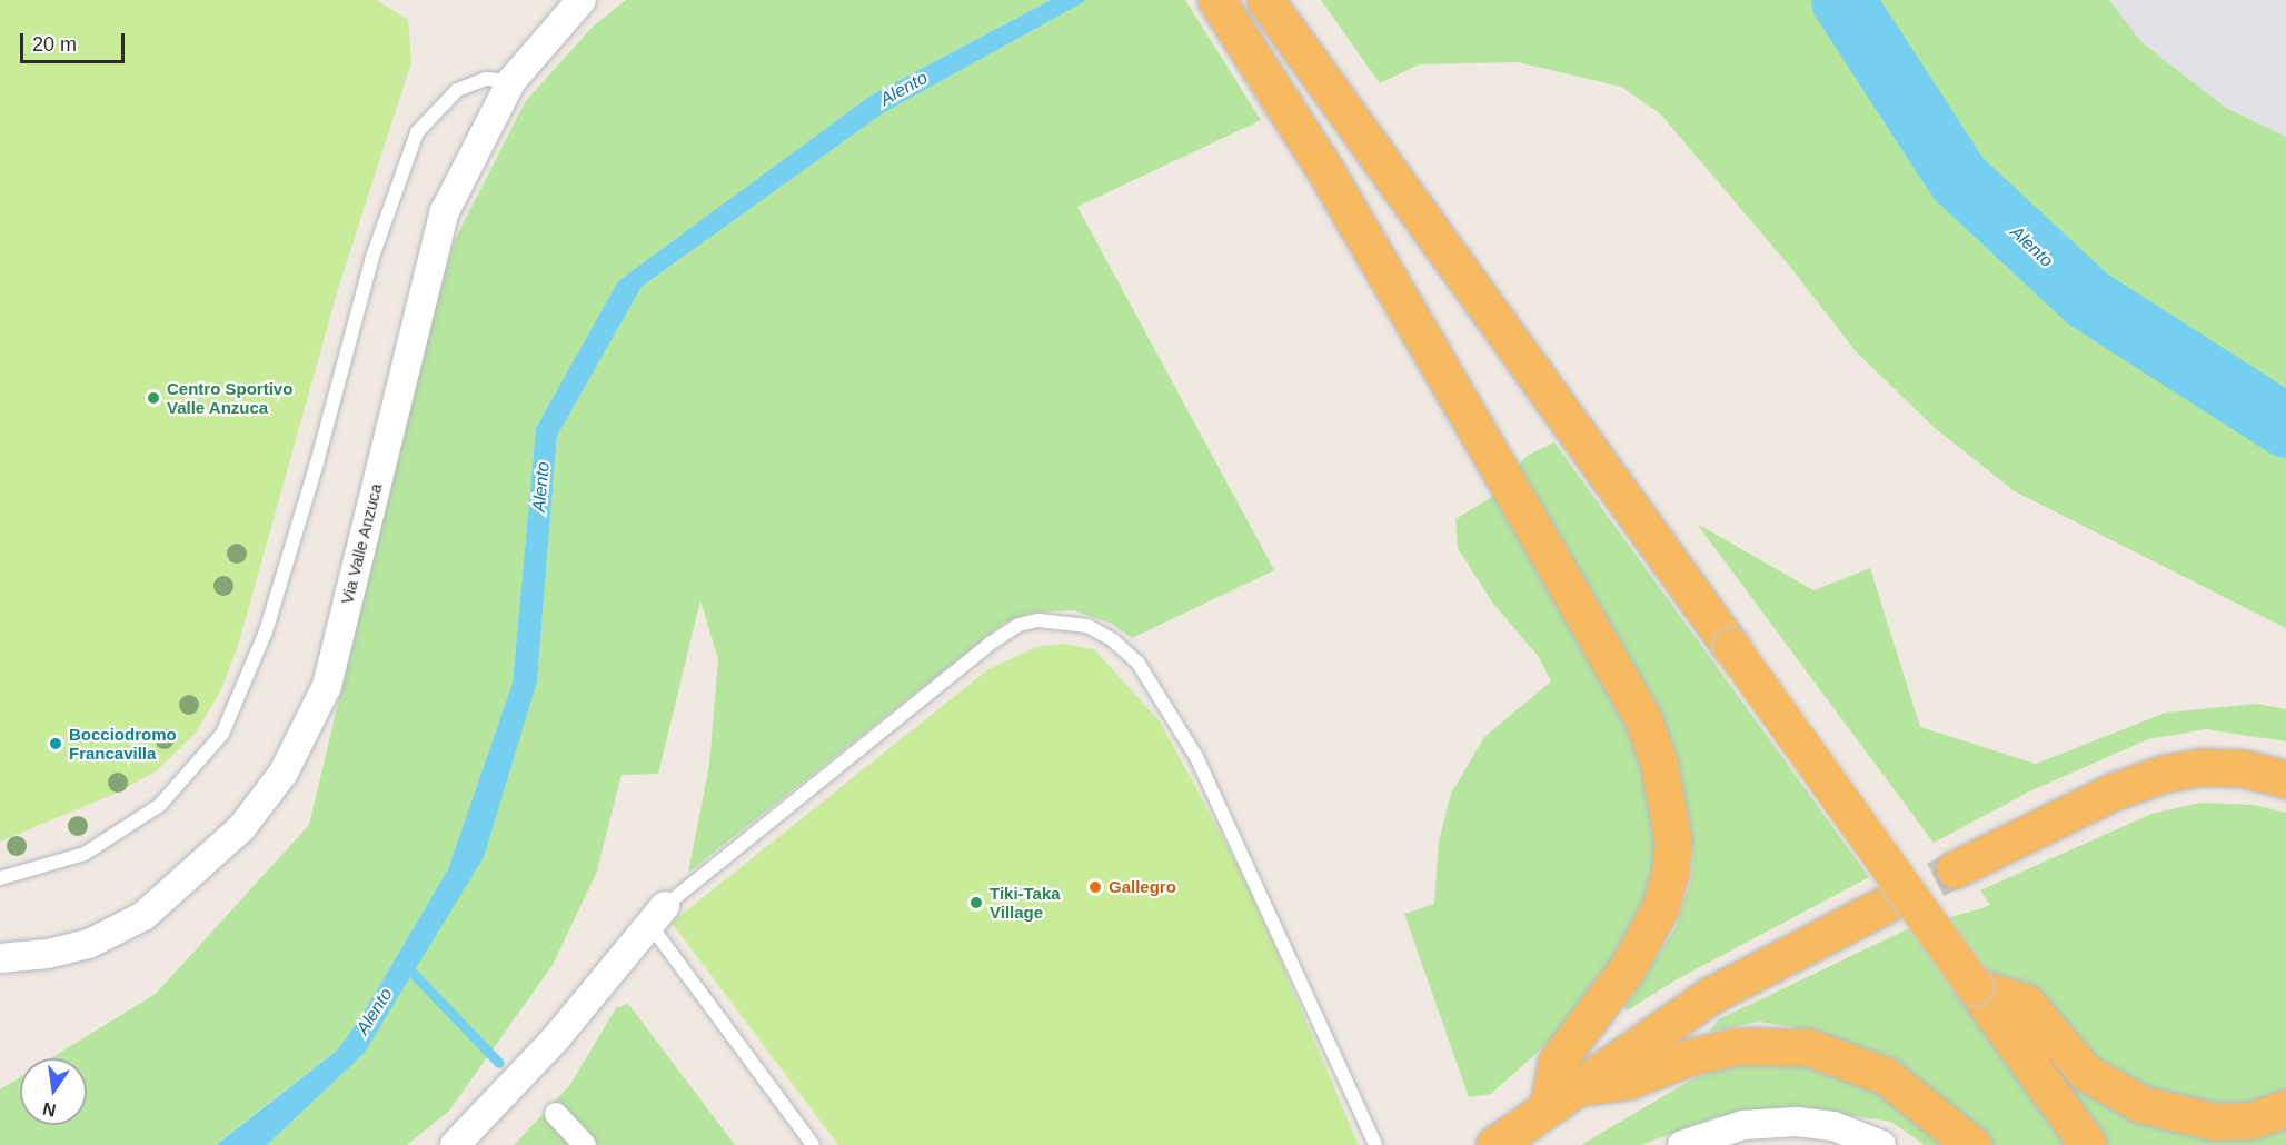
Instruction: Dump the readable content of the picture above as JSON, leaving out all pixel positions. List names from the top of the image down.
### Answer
{
  "streets": {
    "street": ["Via Valle Anzuca"]
  },
  "water": ["Alento"],
  "places": [
    "Centro Sportivo Valle Anzuca",
    "Bocciodromo Francavilla",
    "Gallegro",
    "Tiki-Taka Village"
  ],
  "scale_bar": "20 m",
  "north": "bottom"
}
